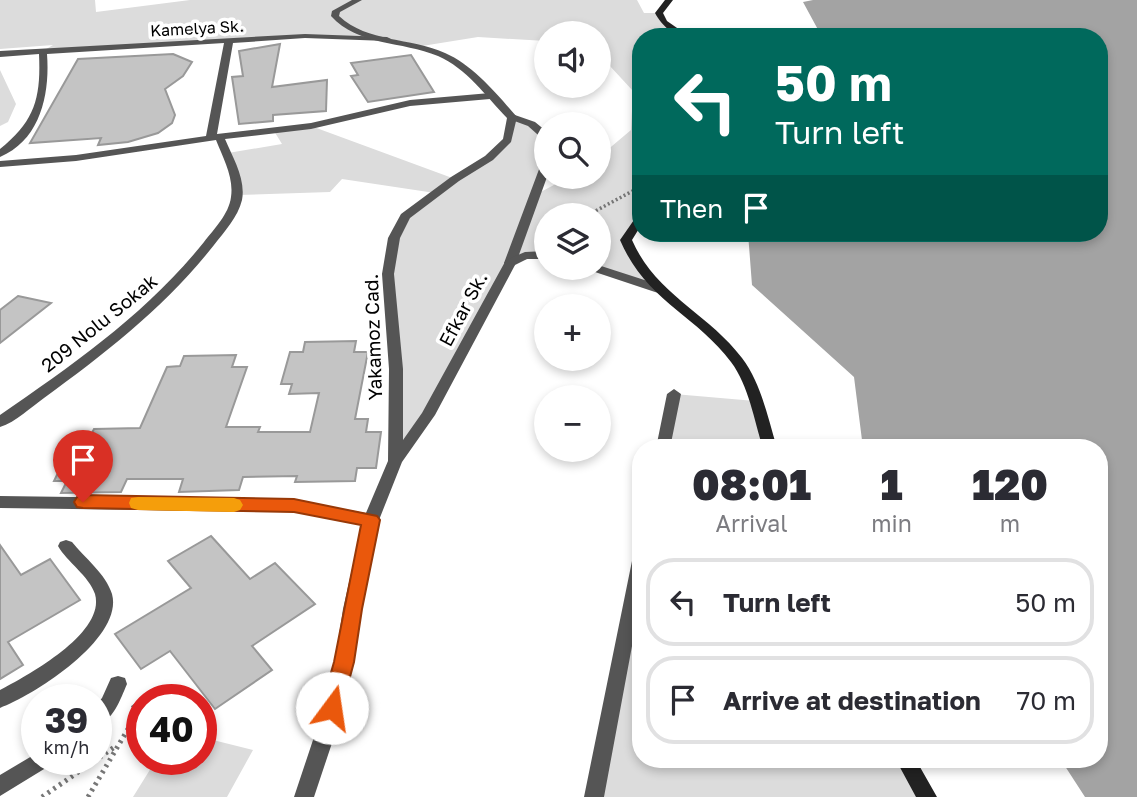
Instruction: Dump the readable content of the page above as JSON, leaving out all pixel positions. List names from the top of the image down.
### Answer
{
  "streets": {
    "street": [
      "Kamelya Sk.",
      "Efkar Sk.",
      "209 Nolu Sokak",
      "Yakamoz Cad."
    ]
  },
  "crossings": [
    ["Efkar Sk.", "Yakamoz Cad."]
  ],
  "page": {
    "map_buttons": ["+", "−"],
    "turn": ["50 m", "Turn left"],
    "then": "Then",
    "eta": [
      "08:01",
      "Arrival",
      "1",
      "min",
      "120",
      "m"
    ],
    "list": [
      {
        "name": "Turn left",
        "value": "50 m"
      },
      {
        "name": "Arrive at destination",
        "value": "70 m"
      }
    ],
    "speed": "39 km/h",
    "limit": "40"
  }
}
